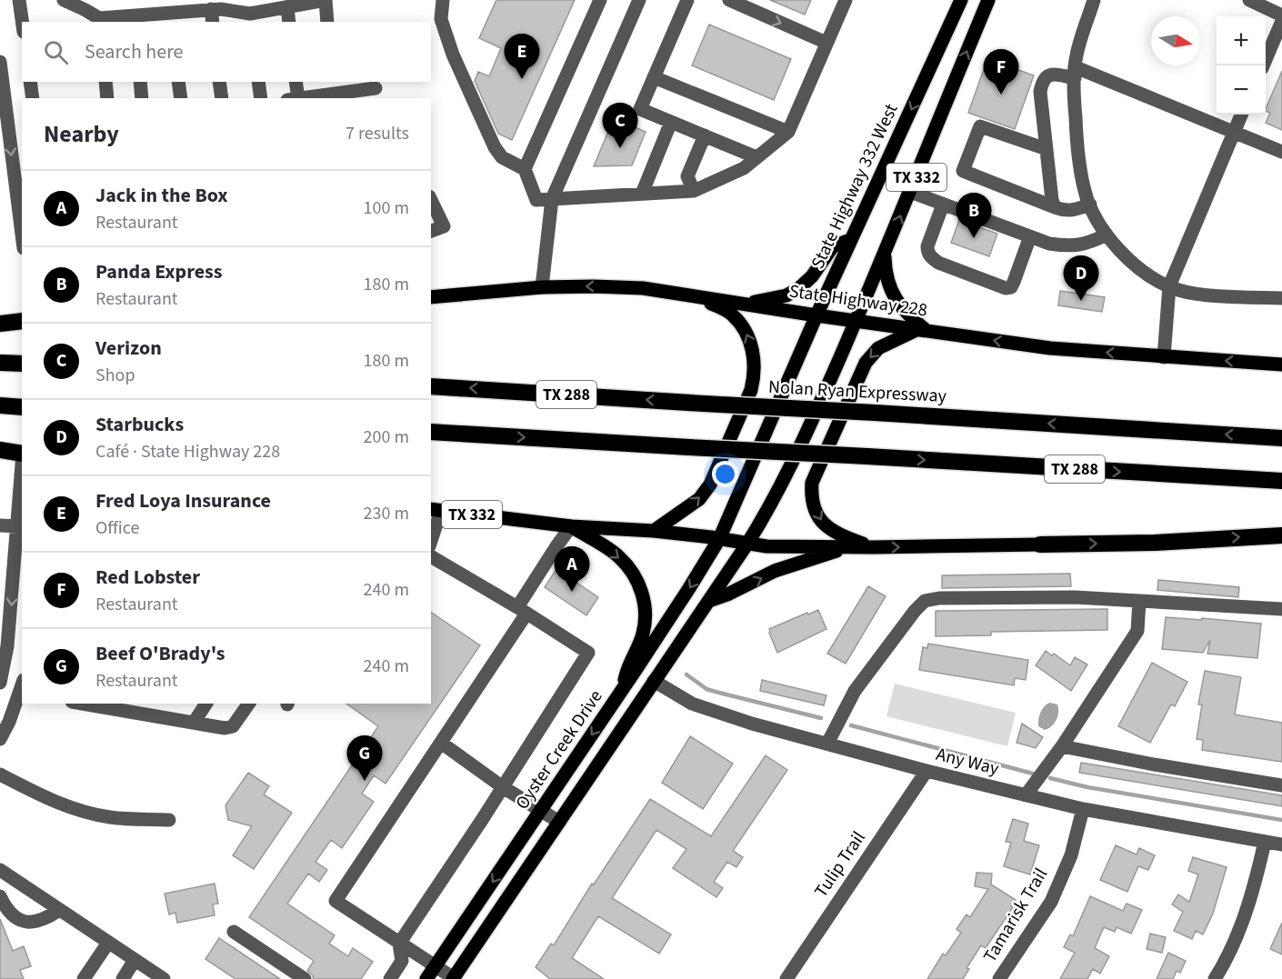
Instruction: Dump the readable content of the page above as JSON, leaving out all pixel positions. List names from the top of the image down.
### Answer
{
  "streets": {
    "highway": ["Nolan Ryan Expressway", "TX 288"],
    "main road": [
      "TX 332",
      "State Highway 332 West",
      "State Highway 228",
      "Oyster Creek Drive"
    ],
    "street": ["Any Way", "Tulip Trail", "Tamarisk Trail"]
  },
  "crossings": [
    ["TX 332", "State Highway 332 West"],
    ["TX 332", "State Highway 228"],
    ["TX 332", "Oyster Creek Drive"],
    ["State Highway 332 West", "State Highway 228"],
    ["State Highway 332 West", "Oyster Creek Drive"],
    ["Any Way", "Tulip Trail"],
    ["Any Way", "Tamarisk Trail"]
  ],
  "one_way": ["State Highway 228"],
  "north": "right",
  "page": {
    "map_buttons": ["+", "−"],
    "search": "Search here",
    "pins": [
      "E",
      "F",
      "C",
      "B",
      "D",
      "A",
      "G"
    ],
    "heading": ["Nearby", "7 results"],
    "list": [
      {
        "mark": "A",
        "name": "Jack in the Box",
        "note": "Restaurant",
        "value": "100 m"
      },
      {
        "mark": "B",
        "name": "Panda Express",
        "note": "Restaurant",
        "value": "180 m"
      },
      {
        "mark": "C",
        "name": "Verizon",
        "note": "Shop",
        "value": "180 m"
      },
      {
        "mark": "D",
        "name": "Starbucks",
        "note": "Café · State Highway 228",
        "value": "200 m"
      },
      {
        "mark": "E",
        "name": "Fred Loya Insurance",
        "note": "Office",
        "value": "230 m"
      },
      {
        "mark": "F",
        "name": "Red Lobster",
        "note": "Restaurant",
        "value": "240 m"
      },
      {
        "mark": "G",
        "name": "Beef O'Brady's",
        "note": "Restaurant",
        "value": "240 m"
      }
    ]
  }
}
